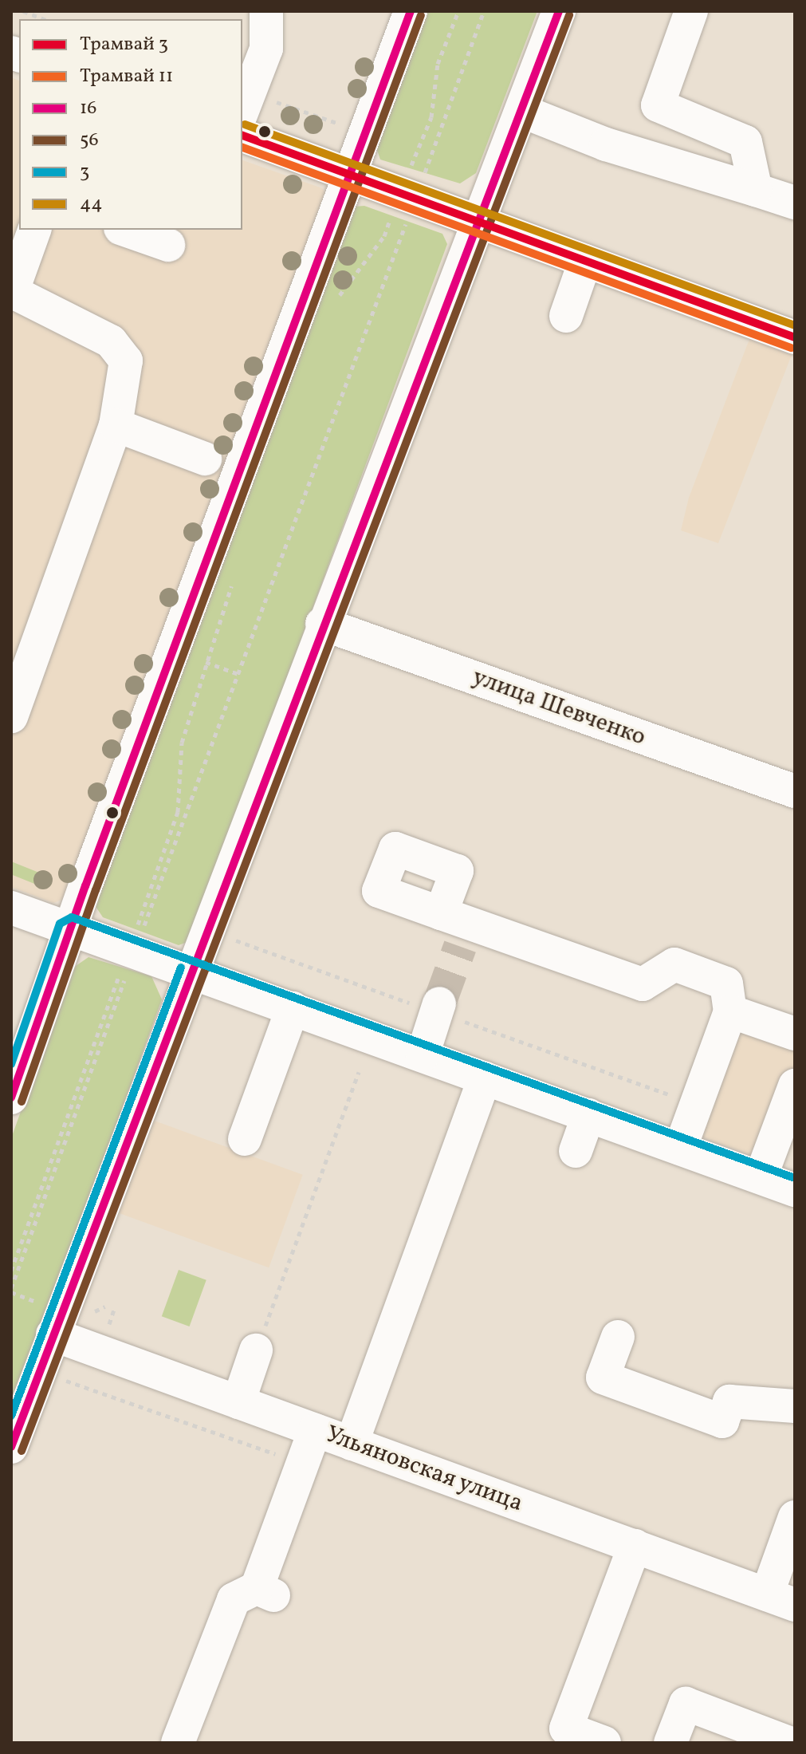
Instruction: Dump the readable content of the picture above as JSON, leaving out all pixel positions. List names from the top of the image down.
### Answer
{
  "streets": {
    "street": ["улица Шевченко", "Ульяновская улица"]
  },
  "lines": [
    "transit line 16",
    "transit line 56",
    "transit line 44",
    "tram line 3",
    "tram line 11",
    "transit line 3"
  ],
  "legend": [
    "Трамвай 3",
    "Трамвай 11",
    "16",
    "56",
    "3",
    "44"
  ]
}
